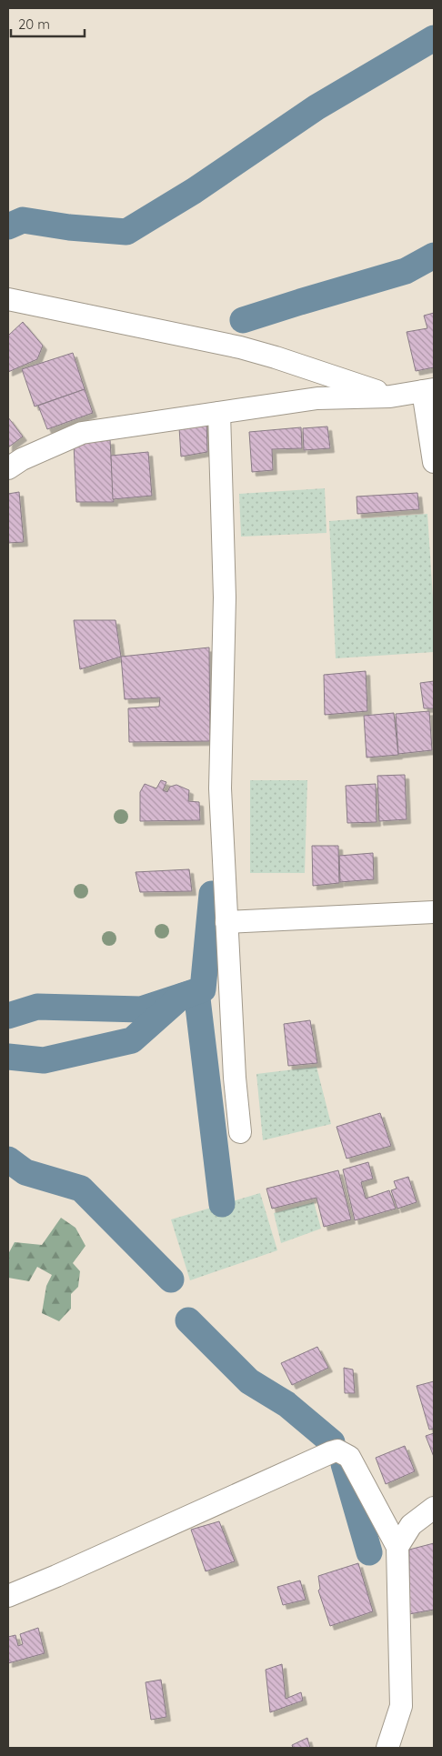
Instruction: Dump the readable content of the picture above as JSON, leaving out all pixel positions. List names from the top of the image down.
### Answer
{
  "scale_bar": "20 m"
}
